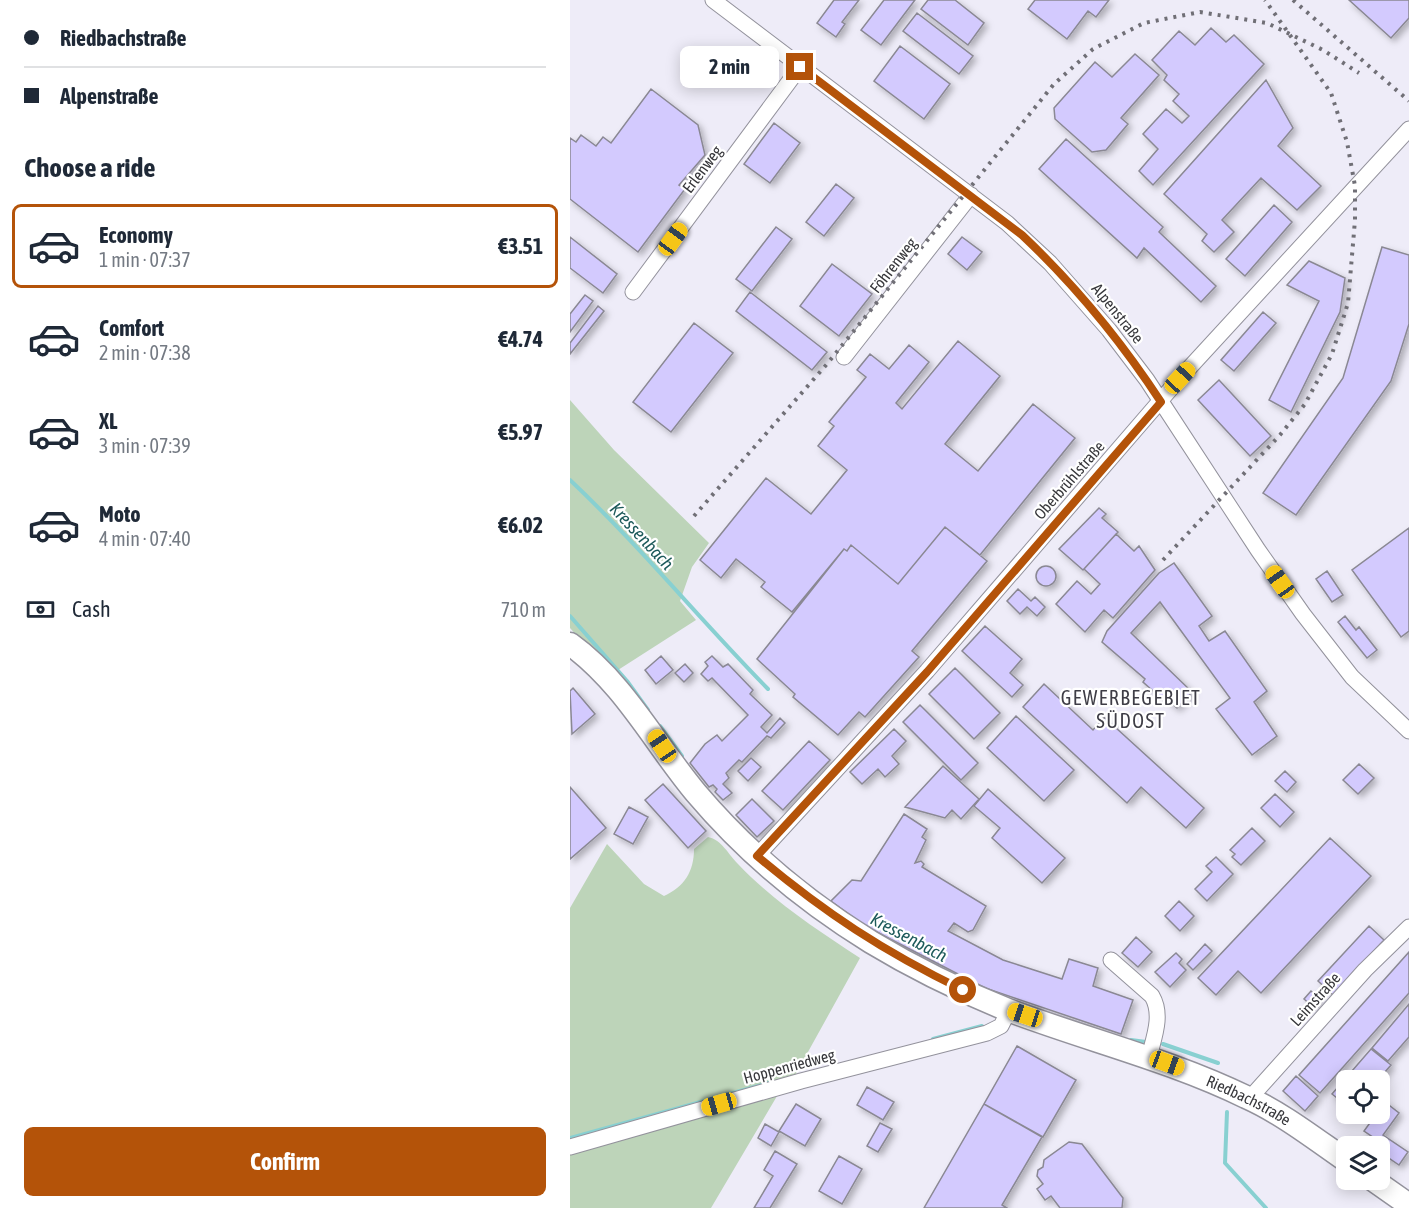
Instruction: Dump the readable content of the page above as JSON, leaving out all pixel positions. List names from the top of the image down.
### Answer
{
  "streets": {
    "street": [
      "Erlenweg",
      "Föhrenweg",
      "Alpenstraße",
      "Oberbrühlstraße",
      "Leimstraße",
      "Hoppenriedweg",
      "Riedbachstraße"
    ]
  },
  "crossings": [
    ["Erlenweg", "Alpenstraße"],
    ["Föhrenweg", "Alpenstraße"],
    ["Alpenstraße", "Oberbrühlstraße"],
    ["Oberbrühlstraße", "Riedbachstraße"],
    ["Leimstraße", "Riedbachstraße"],
    ["Hoppenriedweg", "Riedbachstraße"]
  ],
  "districts": ["GEWERBEGEBIET SÜDOST"],
  "water": ["Kressenbach"],
  "page": {
    "banner": ["Riedbachstraße", "Alpenstraße"],
    "bubble": "2 min",
    "heading": "Choose a ride",
    "list": [
      {
        "name": "Economy",
        "note": "1 min · 07:37",
        "value": "€3.51"
      },
      {
        "name": "Comfort",
        "note": "2 min · 07:38",
        "value": "€4.74"
      },
      {
        "name": "XL",
        "note": "3 min · 07:39",
        "value": "€5.97"
      },
      {
        "name": "Moto",
        "note": "4 min · 07:40",
        "value": "€6.02"
      }
    ],
    "pay": ["Cash", "710 m"],
    "buttons": "Confirm"
  }
}
